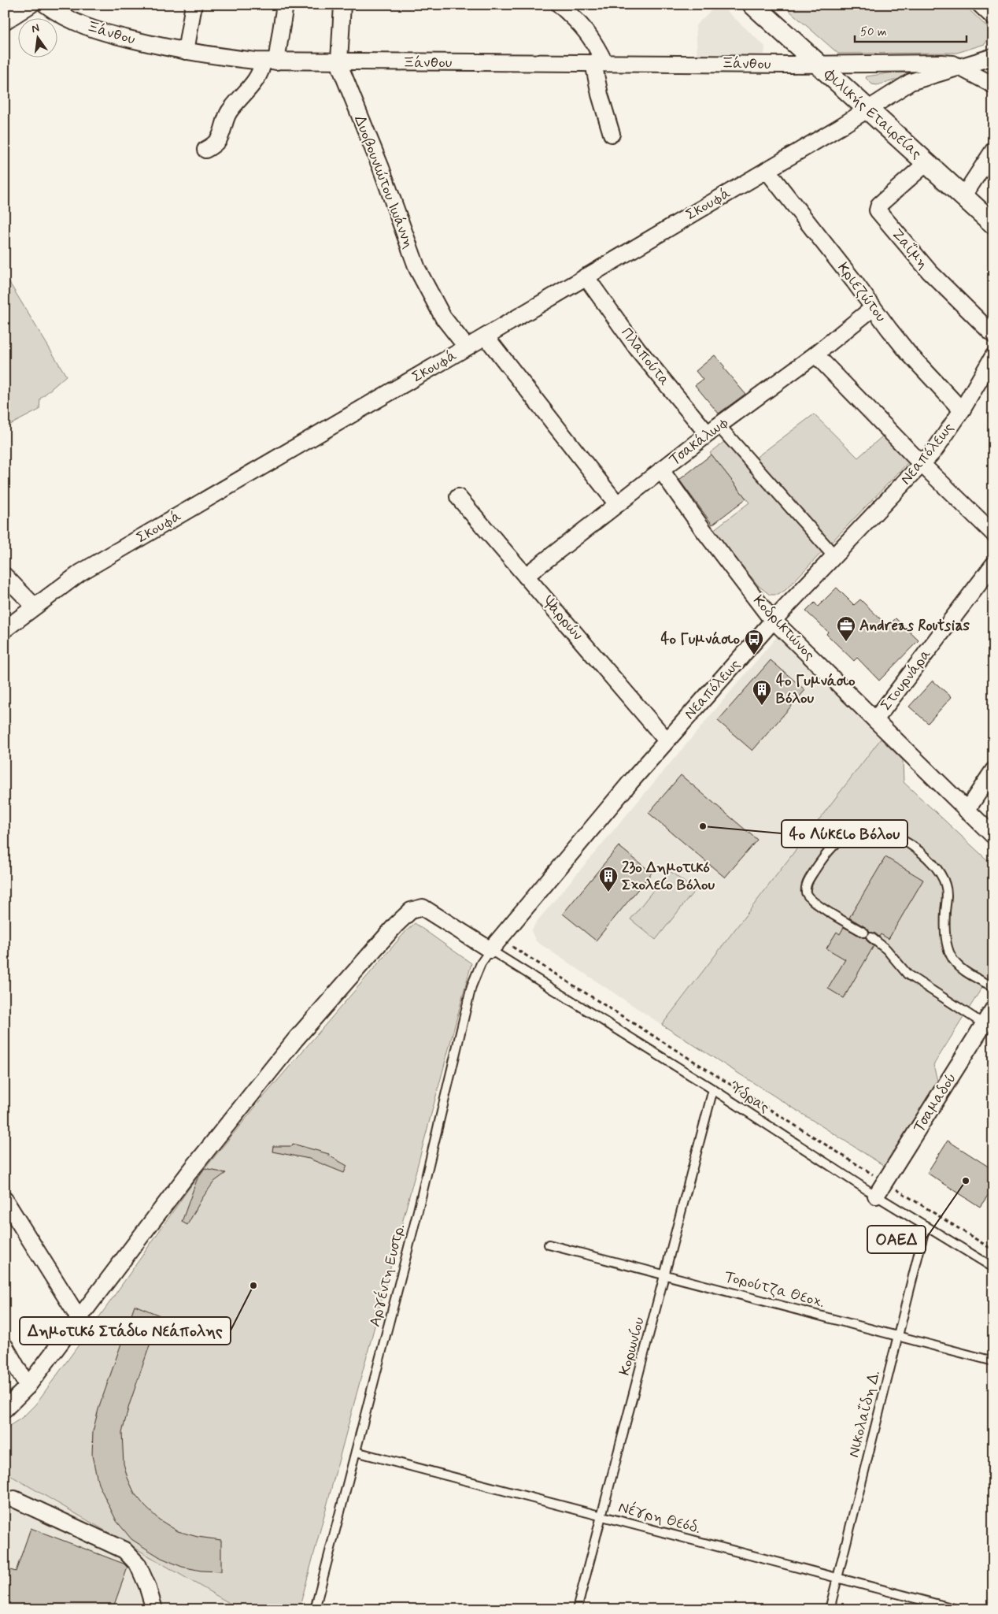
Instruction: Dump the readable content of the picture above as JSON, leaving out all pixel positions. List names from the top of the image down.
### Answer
{
  "streets": {
    "street": [
      "Ξάνθου",
      "Φιλικής Εταιρείας",
      "Δυοβουνιώτου Ιωάννη",
      "Σκουφά",
      "Ζαΐμη",
      "Κριεζώτου",
      "Πλαπούτα",
      "Τσακάλωφ",
      "Νεαπόλεως",
      "Ψαρρών",
      "Κοδρικτώνος",
      "Στουρνάρα",
      "Τσαμαδού"
    ],
    "lane": [
      "Ύδρας",
      "Αργέντη Ευστρ.",
      "Τορούτζα Θεοχ.",
      "Κορωνίου",
      "Νικολαΐδη Δ.",
      "Νέγρη Θεόδ."
    ]
  },
  "crossings": [
    ["Ξάνθου", "Φιλικής Εταιρείας"],
    ["Ξάνθου", "Δυοβουνιώτου Ιωάννη"],
    ["Φιλικής Εταιρείας", "Σκουφά"],
    ["Φιλικής Εταιρείας", "Ζαΐμη"],
    ["Δυοβουνιώτου Ιωάννη", "Σκουφά"],
    ["Σκουφά", "Κριεζώτου"],
    ["Σκουφά", "Πλαπούτα"],
    ["Κριεζώτου", "Τσακάλωφ"],
    ["Κριεζώτου", "Νεαπόλεως"],
    ["Πλαπούτα", "Τσακάλωφ"],
    ["Πλαπούτα", "Νεαπόλεως"],
    ["Τσακάλωφ", "Ψαρρών"],
    ["Τσακάλωφ", "Κοδρικτώνος"],
    ["Νεαπόλεως", "Ψαρρών"],
    ["Νεαπόλεως", "Κοδρικτώνος"],
    ["Νεαπόλεως", "Ύδρας"],
    ["Νεαπόλεως", "Αργέντη Ευστρ."],
    ["Κοδρικτώνος", "Στουρνάρα"],
    ["Ύδρας", "Τσαμαδού"],
    ["Ύδρας", "Αργέντη Ευστρ."],
    ["Ύδρας", "Κορωνίου"],
    ["Ύδρας", "Νικολαΐδη Δ."],
    ["Αργέντη Ευστρ.", "Νέγρη Θεόδ."],
    ["Τορούτζα Θεοχ.", "Κορωνίου"],
    ["Τορούτζα Θεοχ.", "Νικολαΐδη Δ."],
    ["Κορωνίου", "Νέγρη Θεόδ."],
    ["Νικολαΐδη Δ.", "Νέγρη Θεόδ."]
  ],
  "places": {
    "office": ["Andreas Routsias"],
    "bus stop": ["4ο Γυμνάσιο"],
    "building": ["4ο Γυμνάσιο Βόλου", "23ο Δημοτικό Σχολείο Βόλου"],
    "other": ["4ο Λύκειο Βόλου", "ΟΑΕΔ", "Δημοτικό Στάδιο Νεάπολης"]
  },
  "scale_bar": "50 m",
  "north": "top"
}
